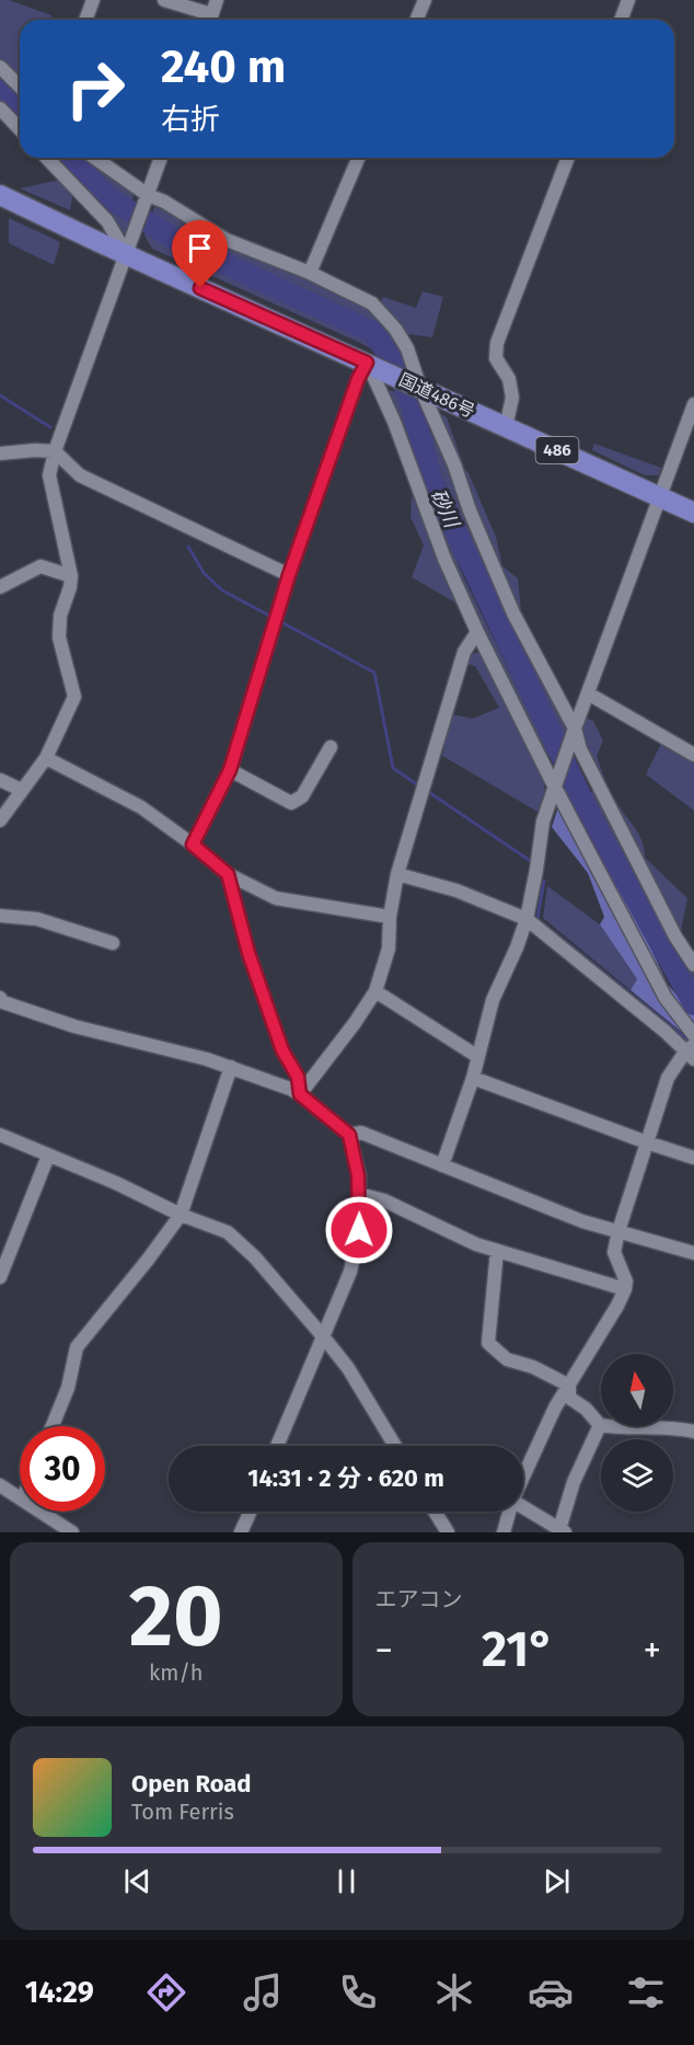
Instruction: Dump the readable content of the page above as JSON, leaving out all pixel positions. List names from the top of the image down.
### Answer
{
  "streets": {
    "highway": ["国道486号", "486"]
  },
  "water": ["砂川"],
  "north": "top",
  "page": {
    "turn": ["240 m", "右折"],
    "limit": "30",
    "trip": "14:31 · 2 分 · 620 m",
    "tile": [
      ["20", "km/h"],
      "エアコン"
    ],
    "heat": ["−", "21°", "+"],
    "song": ["Open Road", "Tom Ferris"],
    "tabs": "14:29"
  }
}
